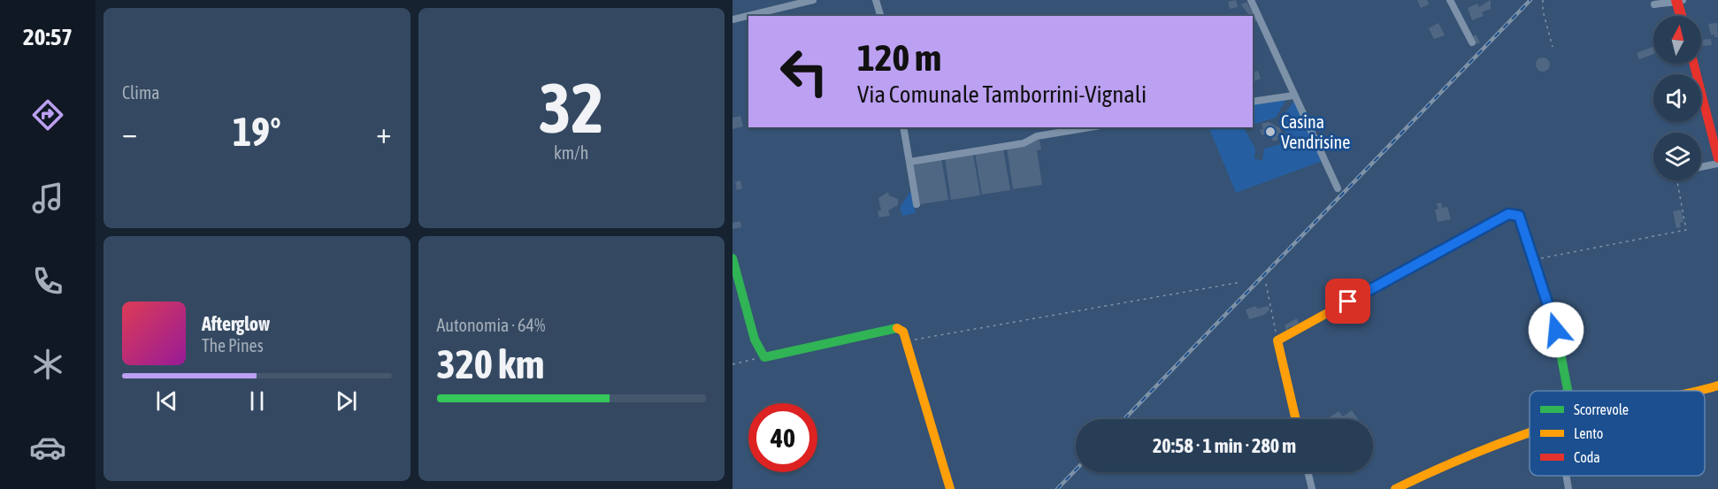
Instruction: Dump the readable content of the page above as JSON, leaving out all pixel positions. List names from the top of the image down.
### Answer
{
  "places": ["Casina Vendrisine"],
  "legend": ["Scorrevole", "Lento", "Coda"],
  "north": "top",
  "page": {
    "tabs": "20:57",
    "tile": [
      "Clima",
      ["32", "km/h"],
      ["Autonomia · 64%", "320 km"]
    ],
    "turn": ["120 m", "Via Comunale Tamborrini-Vignali"],
    "heat": ["−", "19°", "+"],
    "song": ["Afterglow", "The Pines"],
    "limit": "40",
    "trip": "20:58 · 1 min · 280 m"
  }
}
